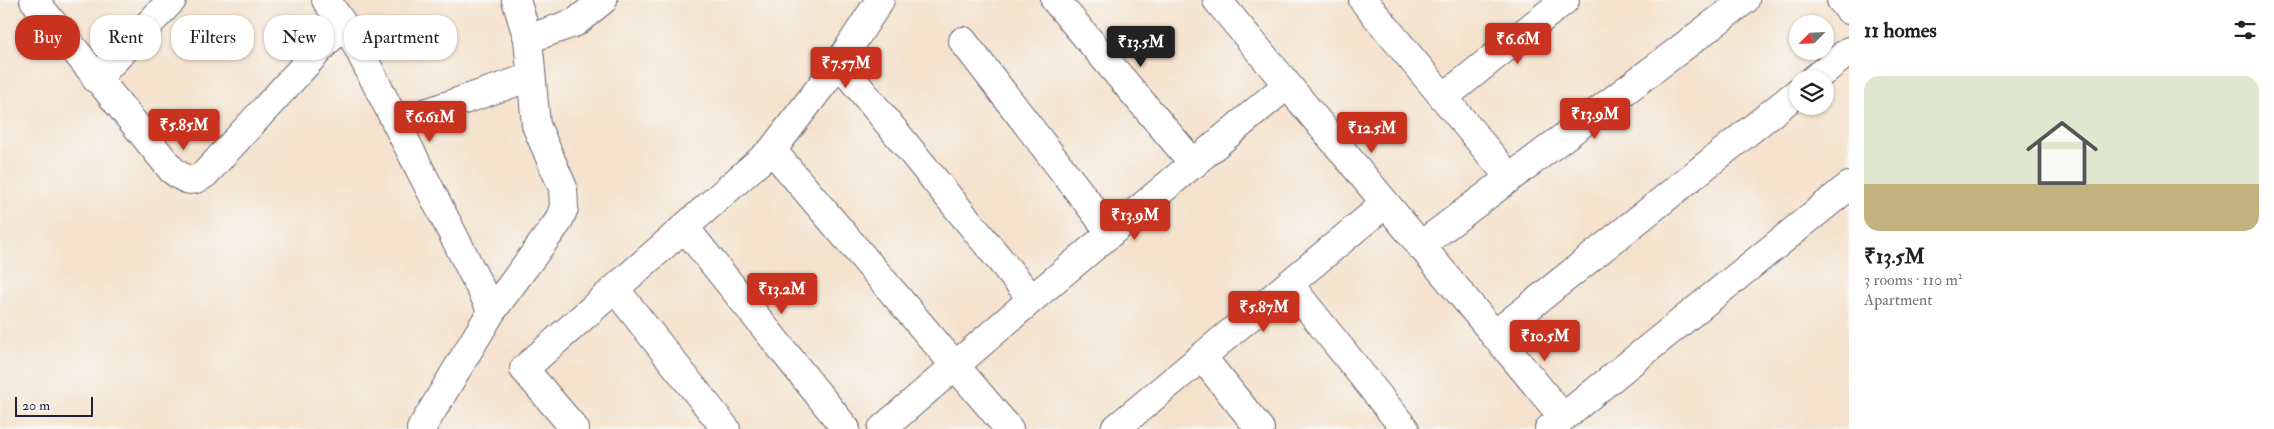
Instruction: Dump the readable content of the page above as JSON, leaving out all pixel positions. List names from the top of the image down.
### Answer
{
  "scale_bar": "20 m",
  "north": "bottom left",
  "page": {
    "heading": "11 homes",
    "chip": [
      "Buy",
      "Rent",
      "Filters",
      "New",
      "Apartment"
    ],
    "price": [
      "₹6.6M",
      "₹13.5M",
      "₹7.57M",
      "₹13.9M",
      "₹6.61M",
      "₹5.85M",
      "₹12.5M",
      "₹13.9M",
      "₹13.2M",
      "₹5.87M",
      "₹10.5M"
    ],
    "list": [
      {
        "name": "₹13.5M",
        "note": "3 rooms · 110 m² · Apartment"
      }
    ],
    "scale": "20 m"
  }
}
